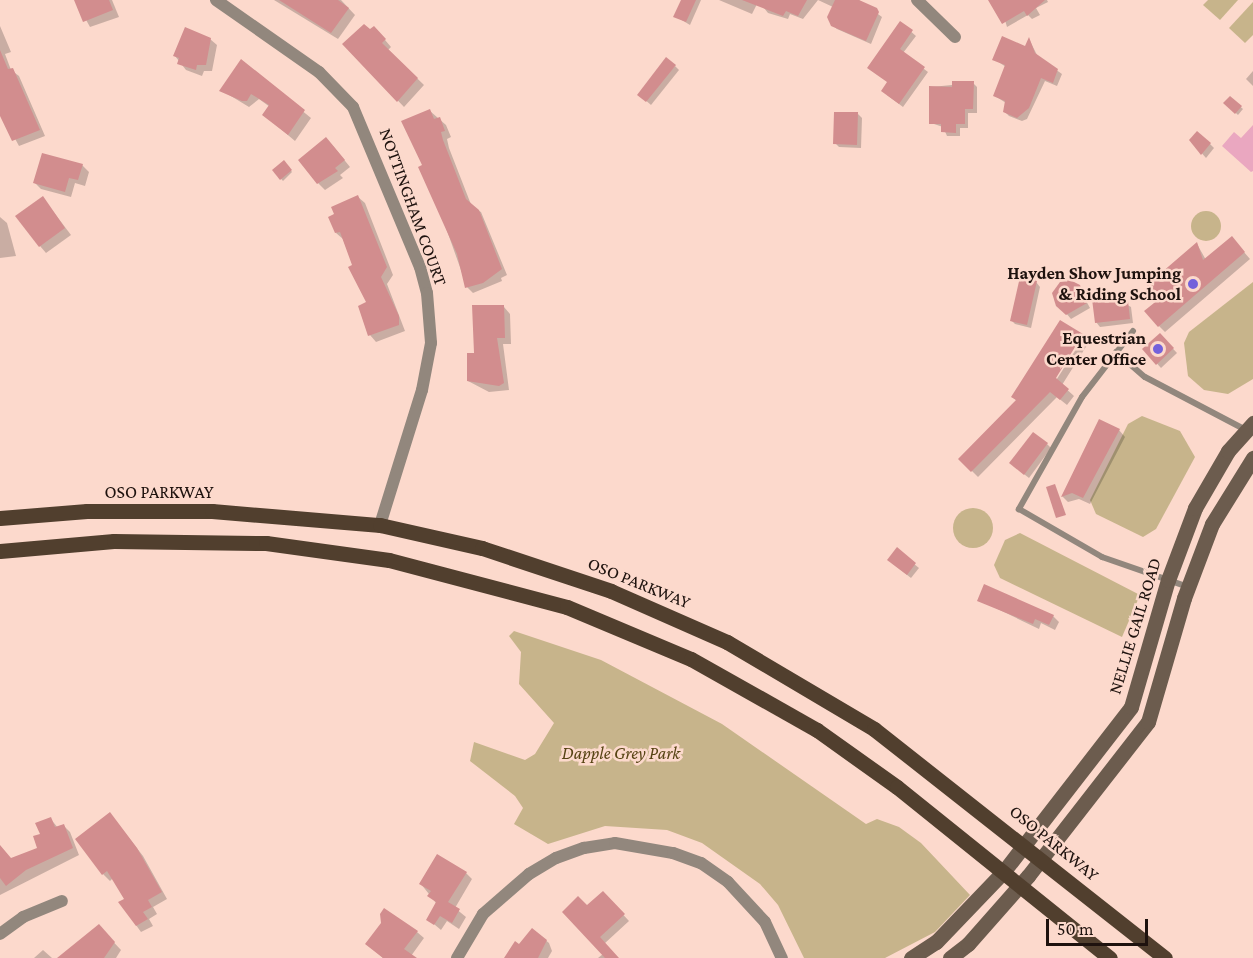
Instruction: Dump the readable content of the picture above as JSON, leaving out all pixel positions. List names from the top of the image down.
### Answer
{
  "streets": {
    "main road": ["OSO PARKWAY"],
    "street": ["NOTTINGHAM COURT", "NELLIE GAIL ROAD"]
  },
  "crossings": [
    ["NOTTINGHAM COURT", "OSO PARKWAY"],
    ["OSO PARKWAY", "NELLIE GAIL ROAD"]
  ],
  "parks": ["Dapple Grey Park"],
  "places": ["Hayden Show Jumping & Riding School", "Equestrian Center Office"],
  "scale_bar": "50 m"
}
